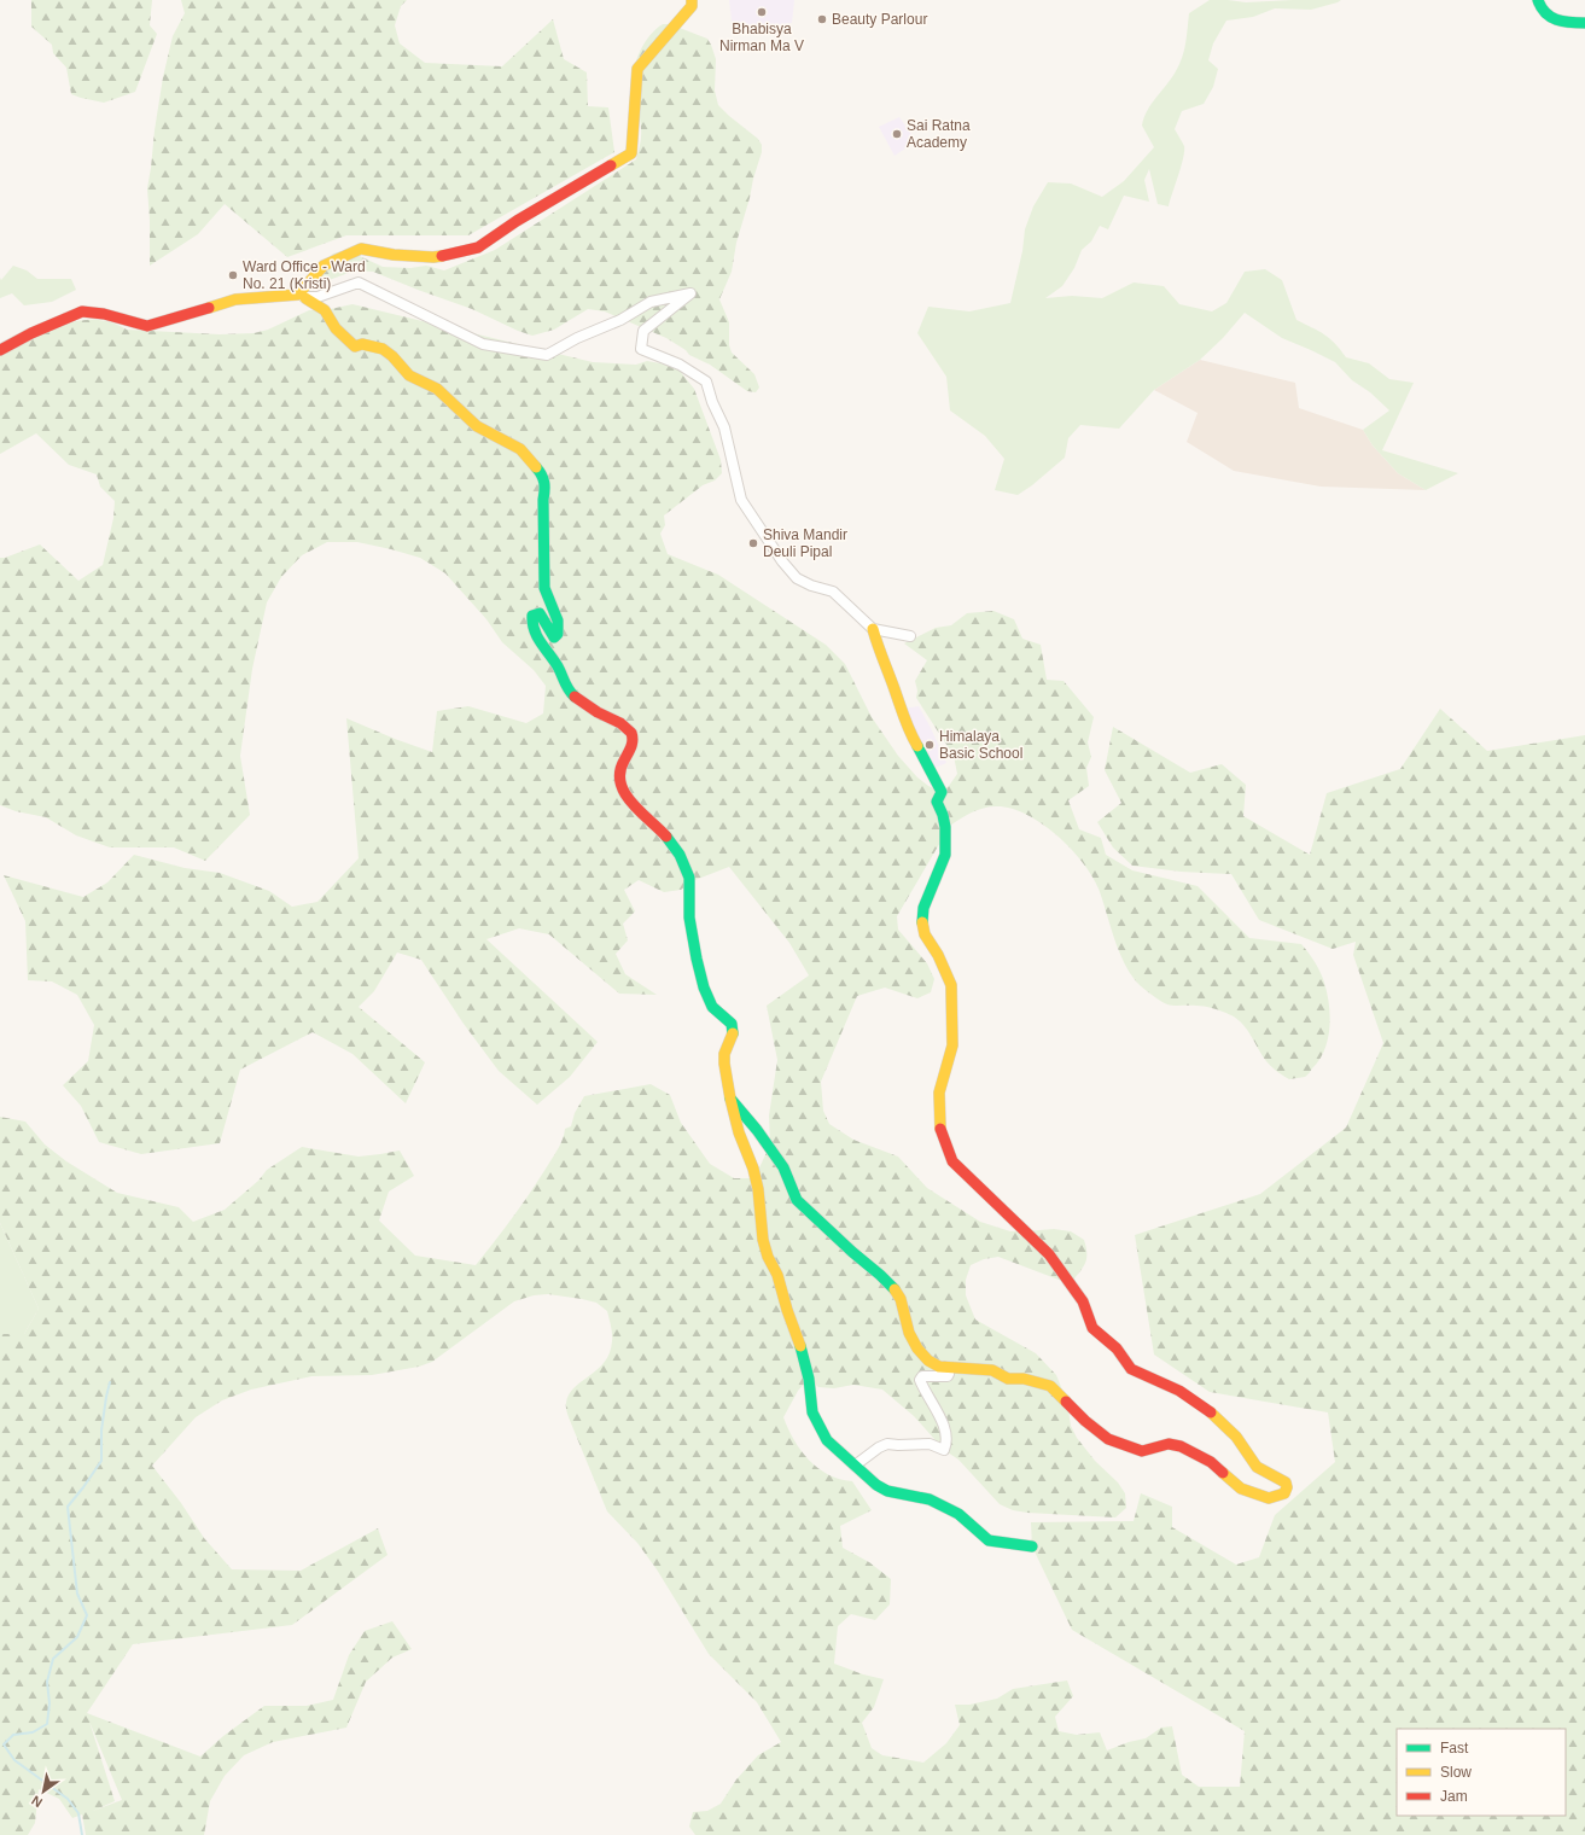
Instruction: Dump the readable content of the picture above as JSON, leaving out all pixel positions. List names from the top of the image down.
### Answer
{
  "places": [
    "Bhabisya Nirman Ma V",
    "Beauty Parlour",
    "Sai Ratna Academy",
    "Ward Office - Ward No. 21 (Kristi)",
    "Shiva Mandir Deuli Pipal",
    "Himalaya Basic School"
  ],
  "legend": ["Fast", "Slow", "Jam"],
  "north": "bottom left"
}
